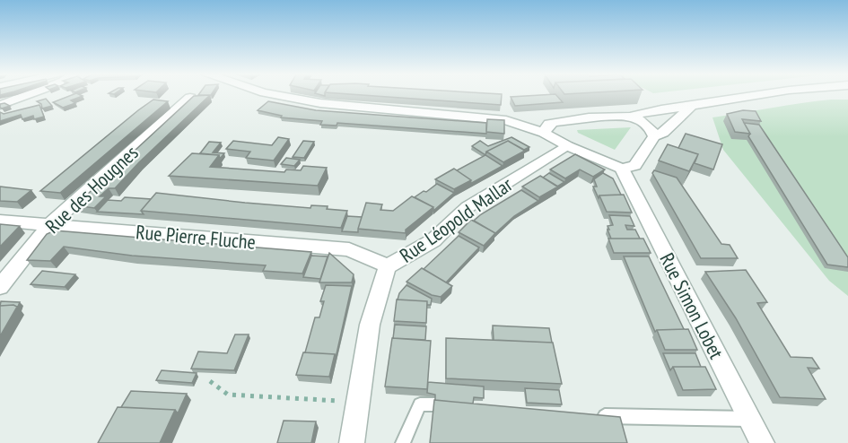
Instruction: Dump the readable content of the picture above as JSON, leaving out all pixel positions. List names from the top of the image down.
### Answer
{
  "streets": {
    "street": [
      "Rue des Hougnes",
      "Rue Léopold Mallar",
      "Rue Pierre Fluche",
      "Rue Simon Lobet"
    ]
  },
  "crossings": [
    ["Rue des Hougnes", "Rue Pierre Fluche"],
    ["Rue Léopold Mallar", "Rue Pierre Fluche"]
  ]
}
